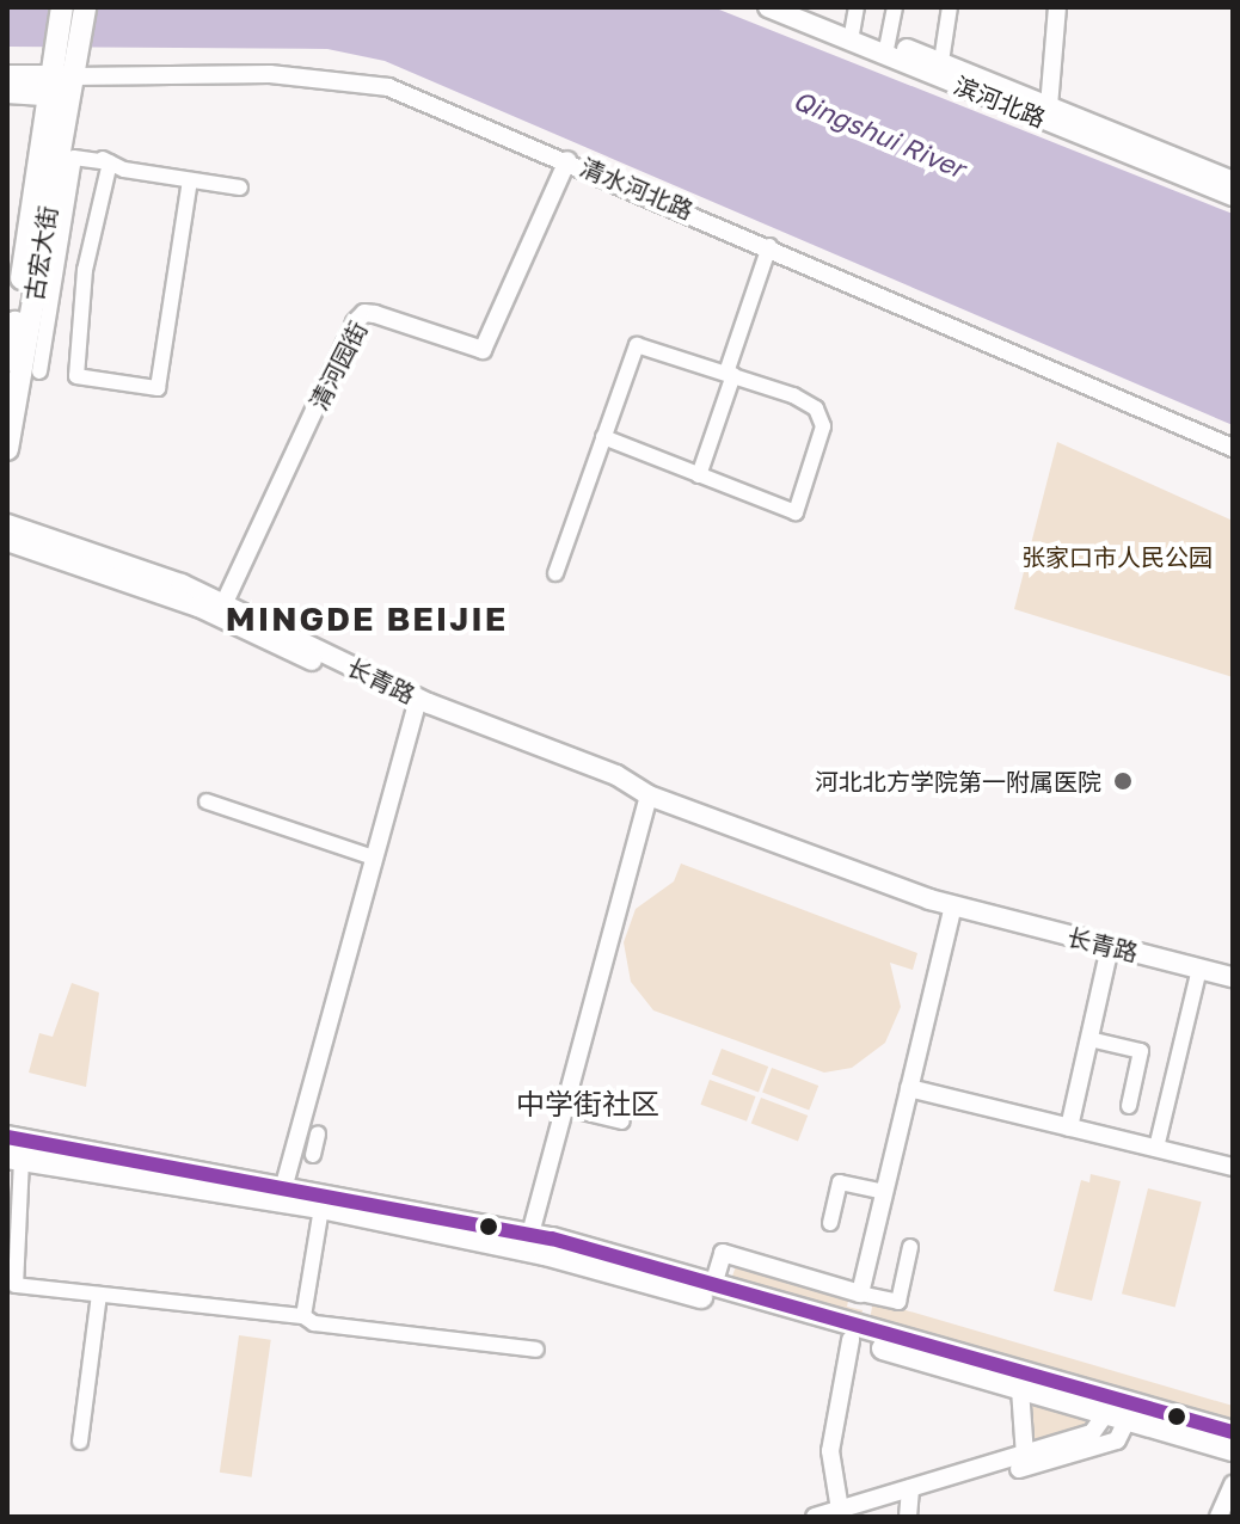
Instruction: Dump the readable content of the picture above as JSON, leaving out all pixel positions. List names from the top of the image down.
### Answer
{
  "streets": {
    "main road": [
      "滨河北路",
      "清水河北路",
      "古宏大街",
      "长青路"
    ],
    "street": ["清河园街"]
  },
  "crossings": [
    ["清水河北路", "古宏大街"],
    ["清水河北路", "清河园街"],
    ["清河园街", "长青路"]
  ],
  "districts": ["MINGDE BEIJIE", "中学街社区"],
  "water": ["Qingshui River"],
  "parks": ["张家口市人民公园"],
  "places": ["河北北方学院第一附属医院"]
}
